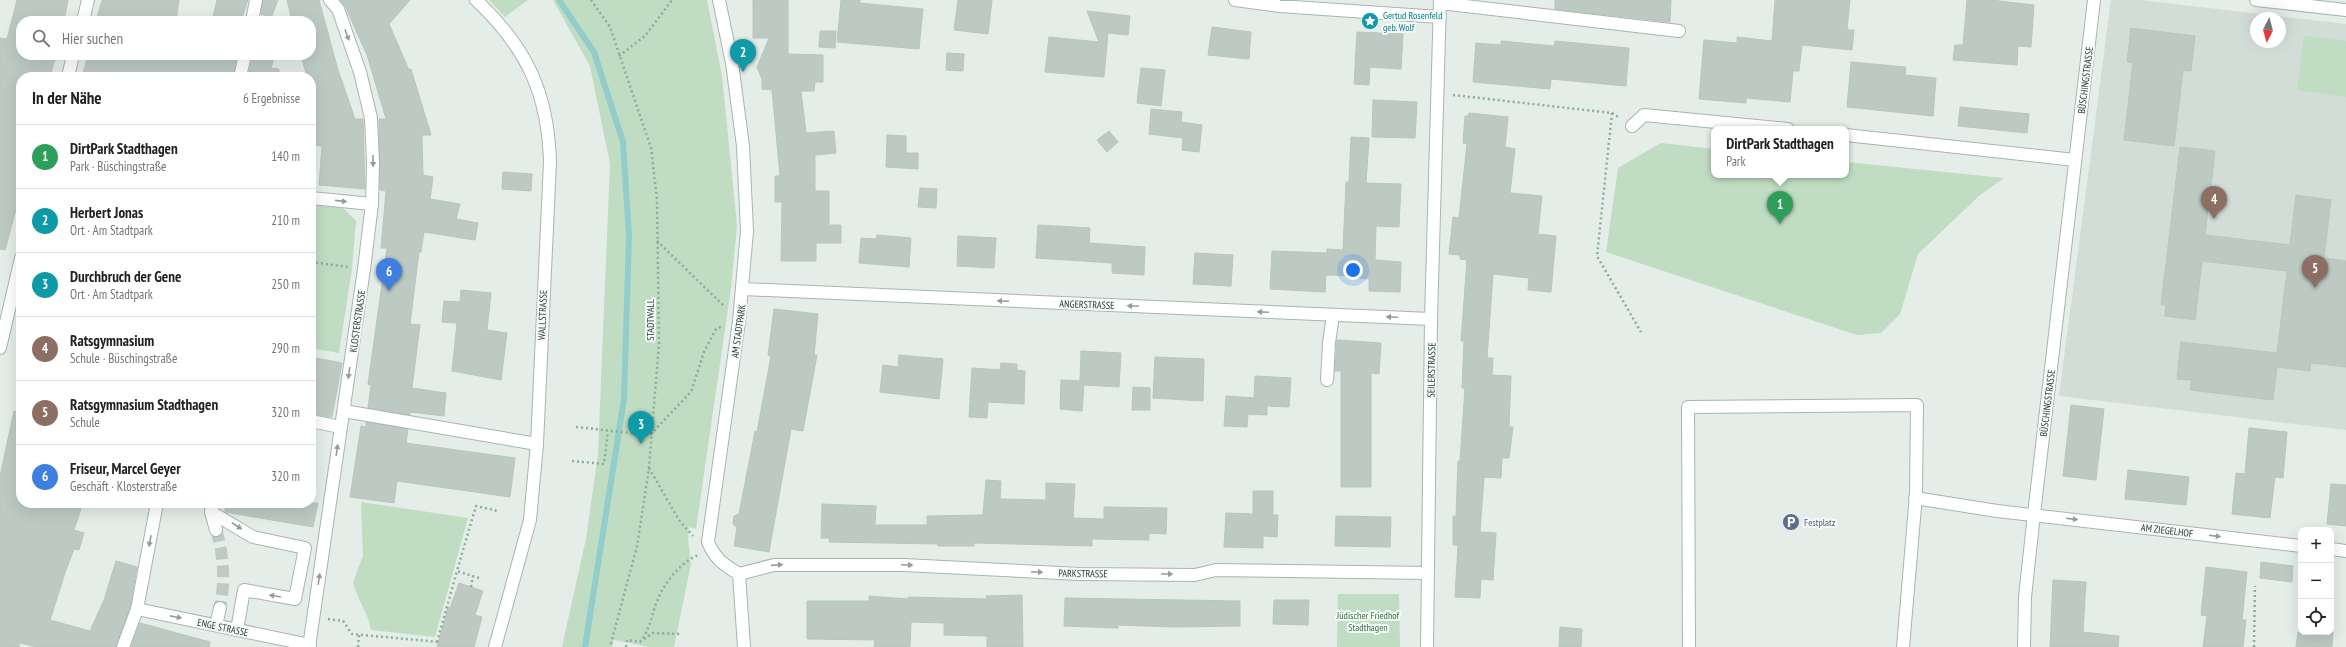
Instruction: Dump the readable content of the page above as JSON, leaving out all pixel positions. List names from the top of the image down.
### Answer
{
  "streets": {
    "street": [
      "BÜSCHINGSTRASSE",
      "ANGERSTRASSE",
      "WALLSTRASSE",
      "KLOSTERSTRASSE",
      "AM STADTPARK",
      "SEILERSTRASSE",
      "AM ZIEGELHOF",
      "PARKSTRASSE",
      "ENGE STRASSE"
    ],
    "path": ["STADTWALL"]
  },
  "crossings": [
    ["BÜSCHINGSTRASSE", "AM ZIEGELHOF"],
    ["ANGERSTRASSE", "AM STADTPARK"],
    ["ANGERSTRASSE", "SEILERSTRASSE"],
    ["KLOSTERSTRASSE", "ENGE STRASSE"],
    ["SEILERSTRASSE", "PARKSTRASSE"]
  ],
  "one_way": [
    "ANGERSTRASSE",
    "AM ZIEGELHOF",
    "PARKSTRASSE",
    "ENGE STRASSE"
  ],
  "parks": ["Jüdischer Friedhof Stadthagen"],
  "places": {
    "place": ["Gertud Rosenfeld geb. Wolf"],
    "parking": ["Festplatz"]
  },
  "north": "bottom",
  "page": {
    "search": "Hier suchen",
    "pins": [
      "2",
      "4",
      "1",
      "5",
      "6",
      "3"
    ],
    "heading": ["In der Nähe", "6 Ergebnisse"],
    "list": [
      {
        "mark": "1",
        "name": "DirtPark Stadthagen",
        "note": "Park · Büschingstraße",
        "value": "140 m"
      },
      {
        "mark": "2",
        "name": "Herbert Jonas",
        "note": "Ort · Am Stadtpark",
        "value": "210 m"
      },
      {
        "mark": "3",
        "name": "Durchbruch der Gene",
        "note": "Ort · Am Stadtpark",
        "value": "250 m"
      },
      {
        "mark": "4",
        "name": "Ratsgymnasium",
        "note": "Schule · Büschingstraße",
        "value": "290 m"
      },
      {
        "mark": "5",
        "name": "Ratsgymnasium Stadthagen",
        "note": "Schule",
        "value": "320 m"
      },
      {
        "mark": "6",
        "name": "Friseur, Marcel Geyer",
        "note": "Geschäft · Klosterstraße",
        "value": "320 m"
      }
    ],
    "popup": ["DirtPark Stadthagen", "Park"],
    "map_buttons": ["+", "−"]
  }
}
